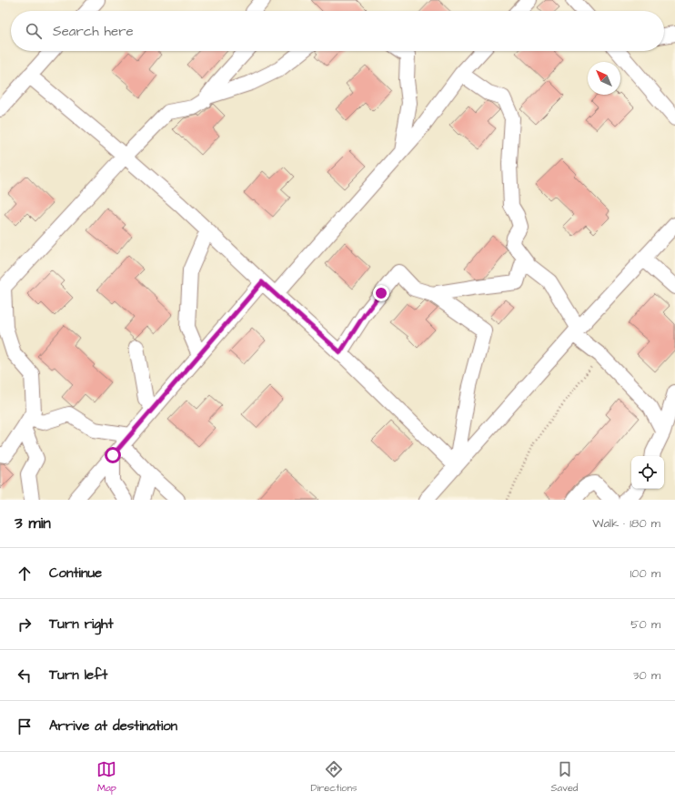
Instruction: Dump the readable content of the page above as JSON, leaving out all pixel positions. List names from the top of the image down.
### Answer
{
  "north": "top left",
  "page": {
    "search": "Search here",
    "heading": ["3 min", "Walk · 180 m"],
    "list": [
      ["Continue", "100 m"],
      ["Turn right", "50 m"],
      ["Turn left", "30 m"],
      "Arrive at destination"
    ],
    "nav": ["Map", "Directions", "Saved"]
  }
}
